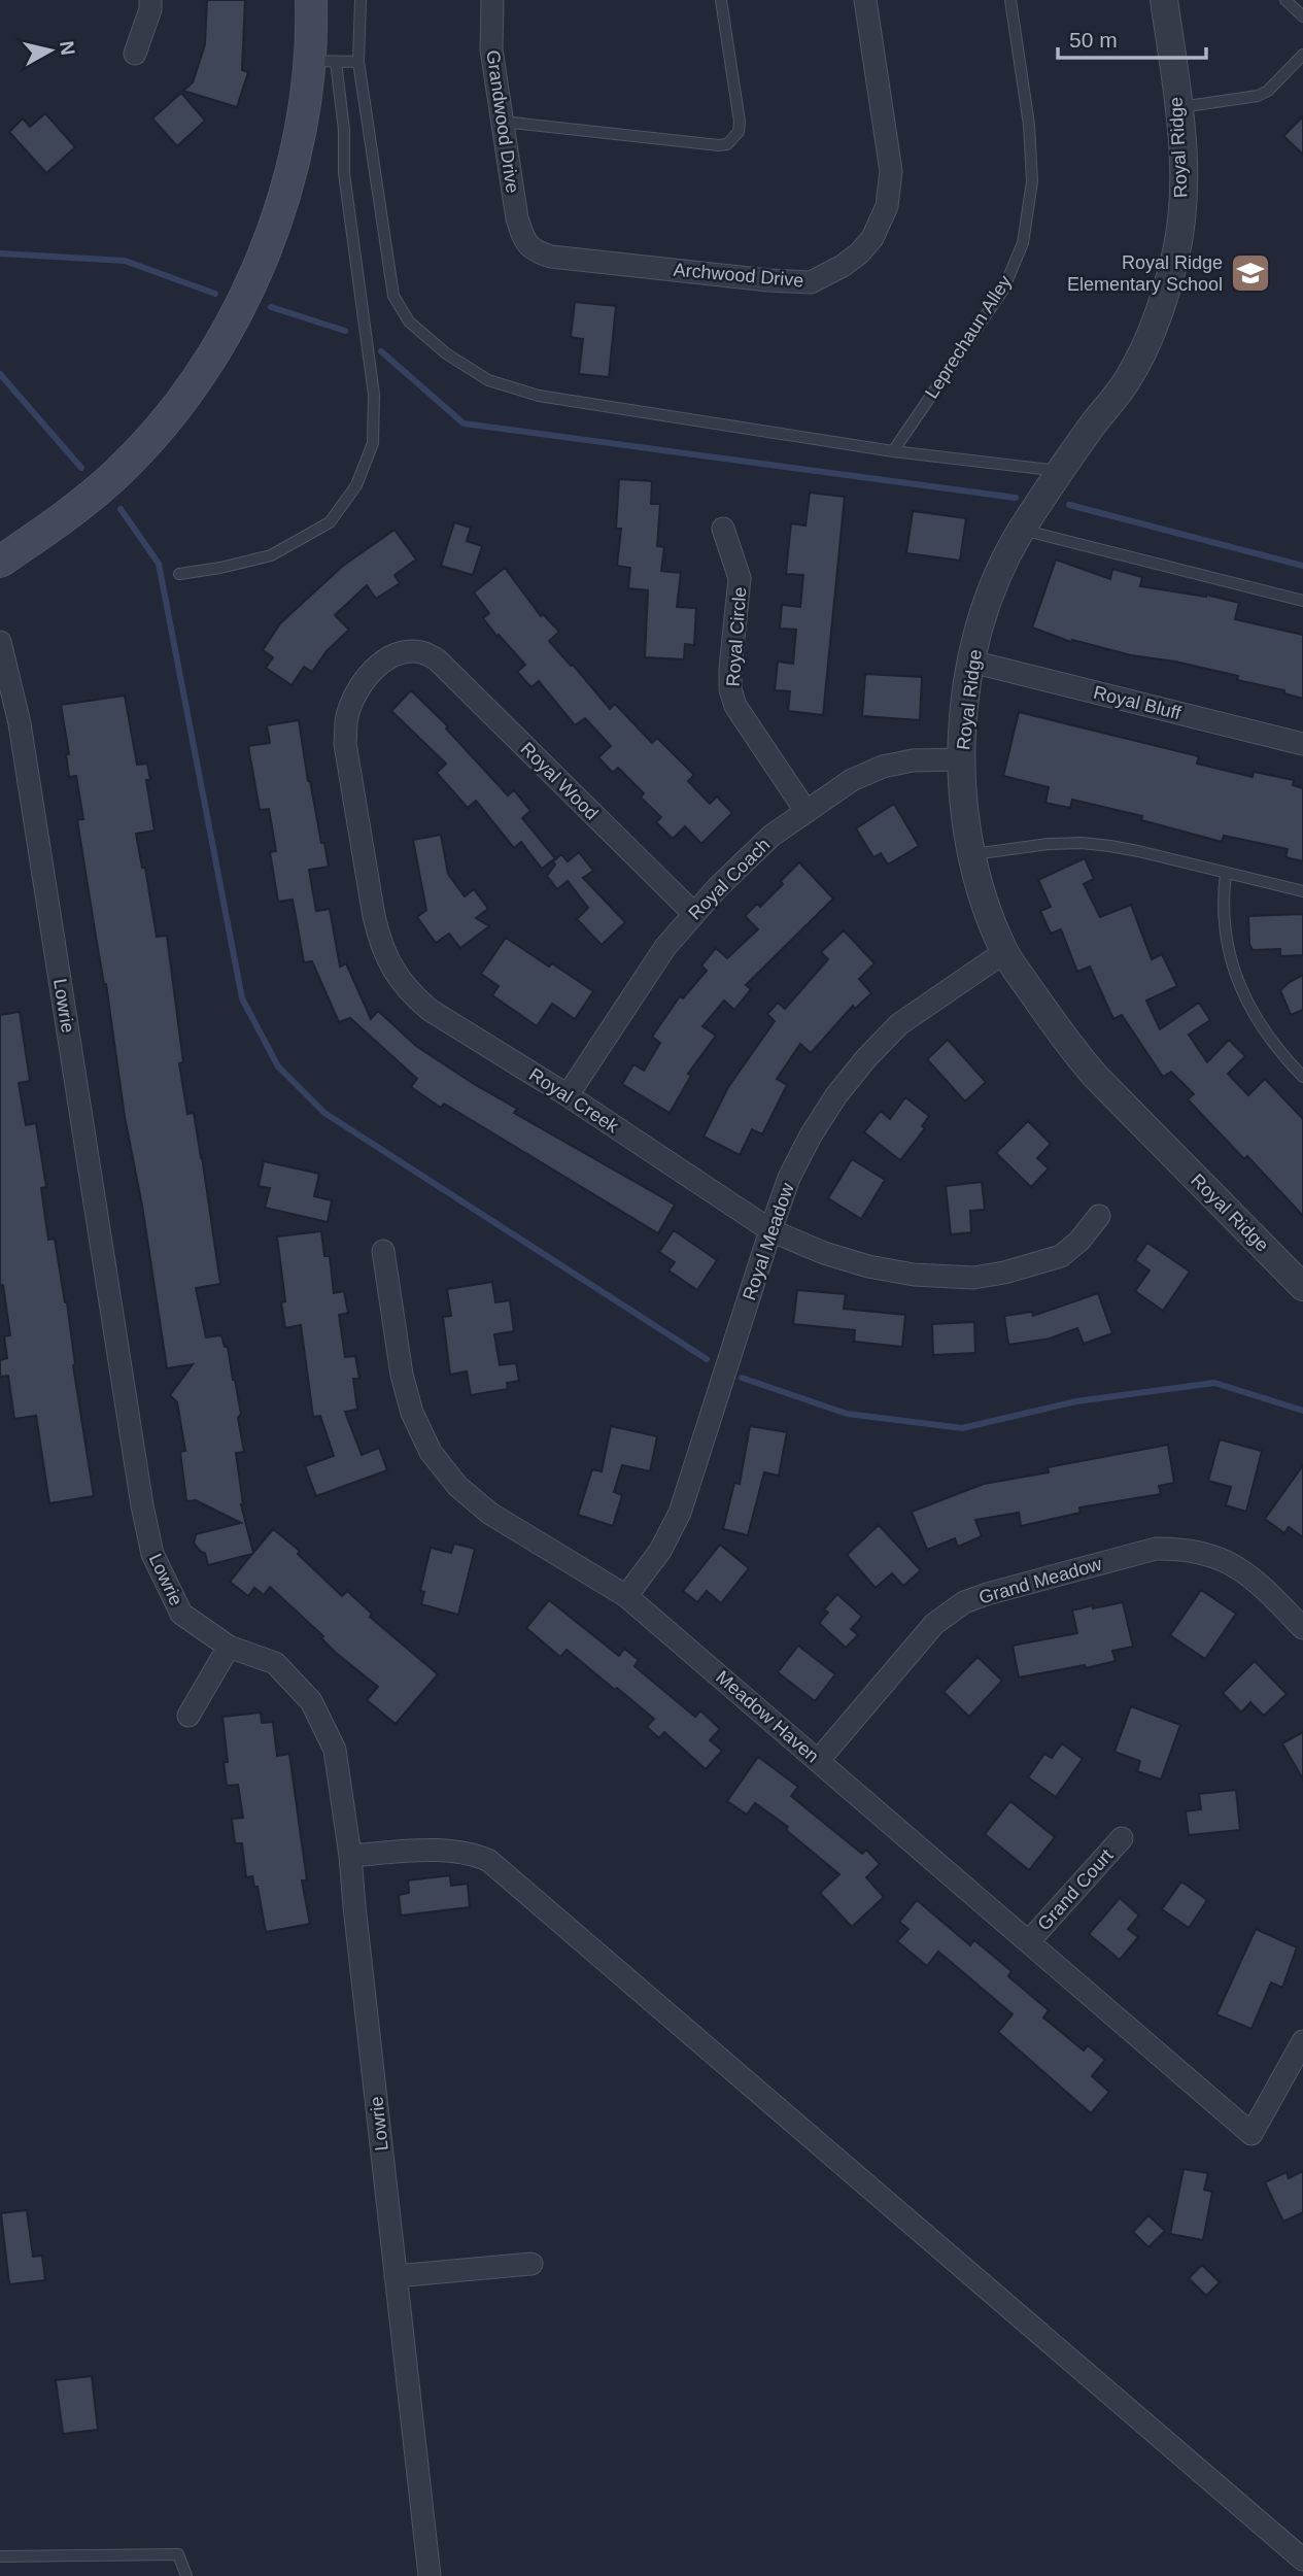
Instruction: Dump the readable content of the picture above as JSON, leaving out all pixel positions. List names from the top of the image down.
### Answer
{
  "streets": {
    "street": [
      "Grandwood Drive",
      "Royal Ridge",
      "Archwood Drive",
      "Royal Circle",
      "Royal Bluff",
      "Royal Wood",
      "Royal Coach",
      "Lowrie",
      "Royal Creek",
      "Royal Meadow",
      "Grand Meadow",
      "Meadow Haven",
      "Grand Court"
    ],
    "lane": ["Leprechaun Alley"]
  },
  "crossings": [
    ["Grandwood Drive", "Archwood Drive"],
    ["Royal Ridge", "Royal Bluff"],
    ["Royal Ridge", "Royal Coach"],
    ["Royal Ridge", "Royal Meadow"],
    ["Royal Circle", "Royal Coach"],
    ["Royal Wood", "Royal Coach"],
    ["Royal Wood", "Royal Creek"],
    ["Royal Coach", "Royal Creek"],
    ["Royal Creek", "Royal Meadow"],
    ["Royal Meadow", "Meadow Haven"],
    ["Grand Meadow", "Meadow Haven"],
    ["Meadow Haven", "Grand Court"]
  ],
  "places": {
    "school or university": ["Royal Ridge Elementary School"]
  },
  "scale_bar": "50 m",
  "north": "right"
}
